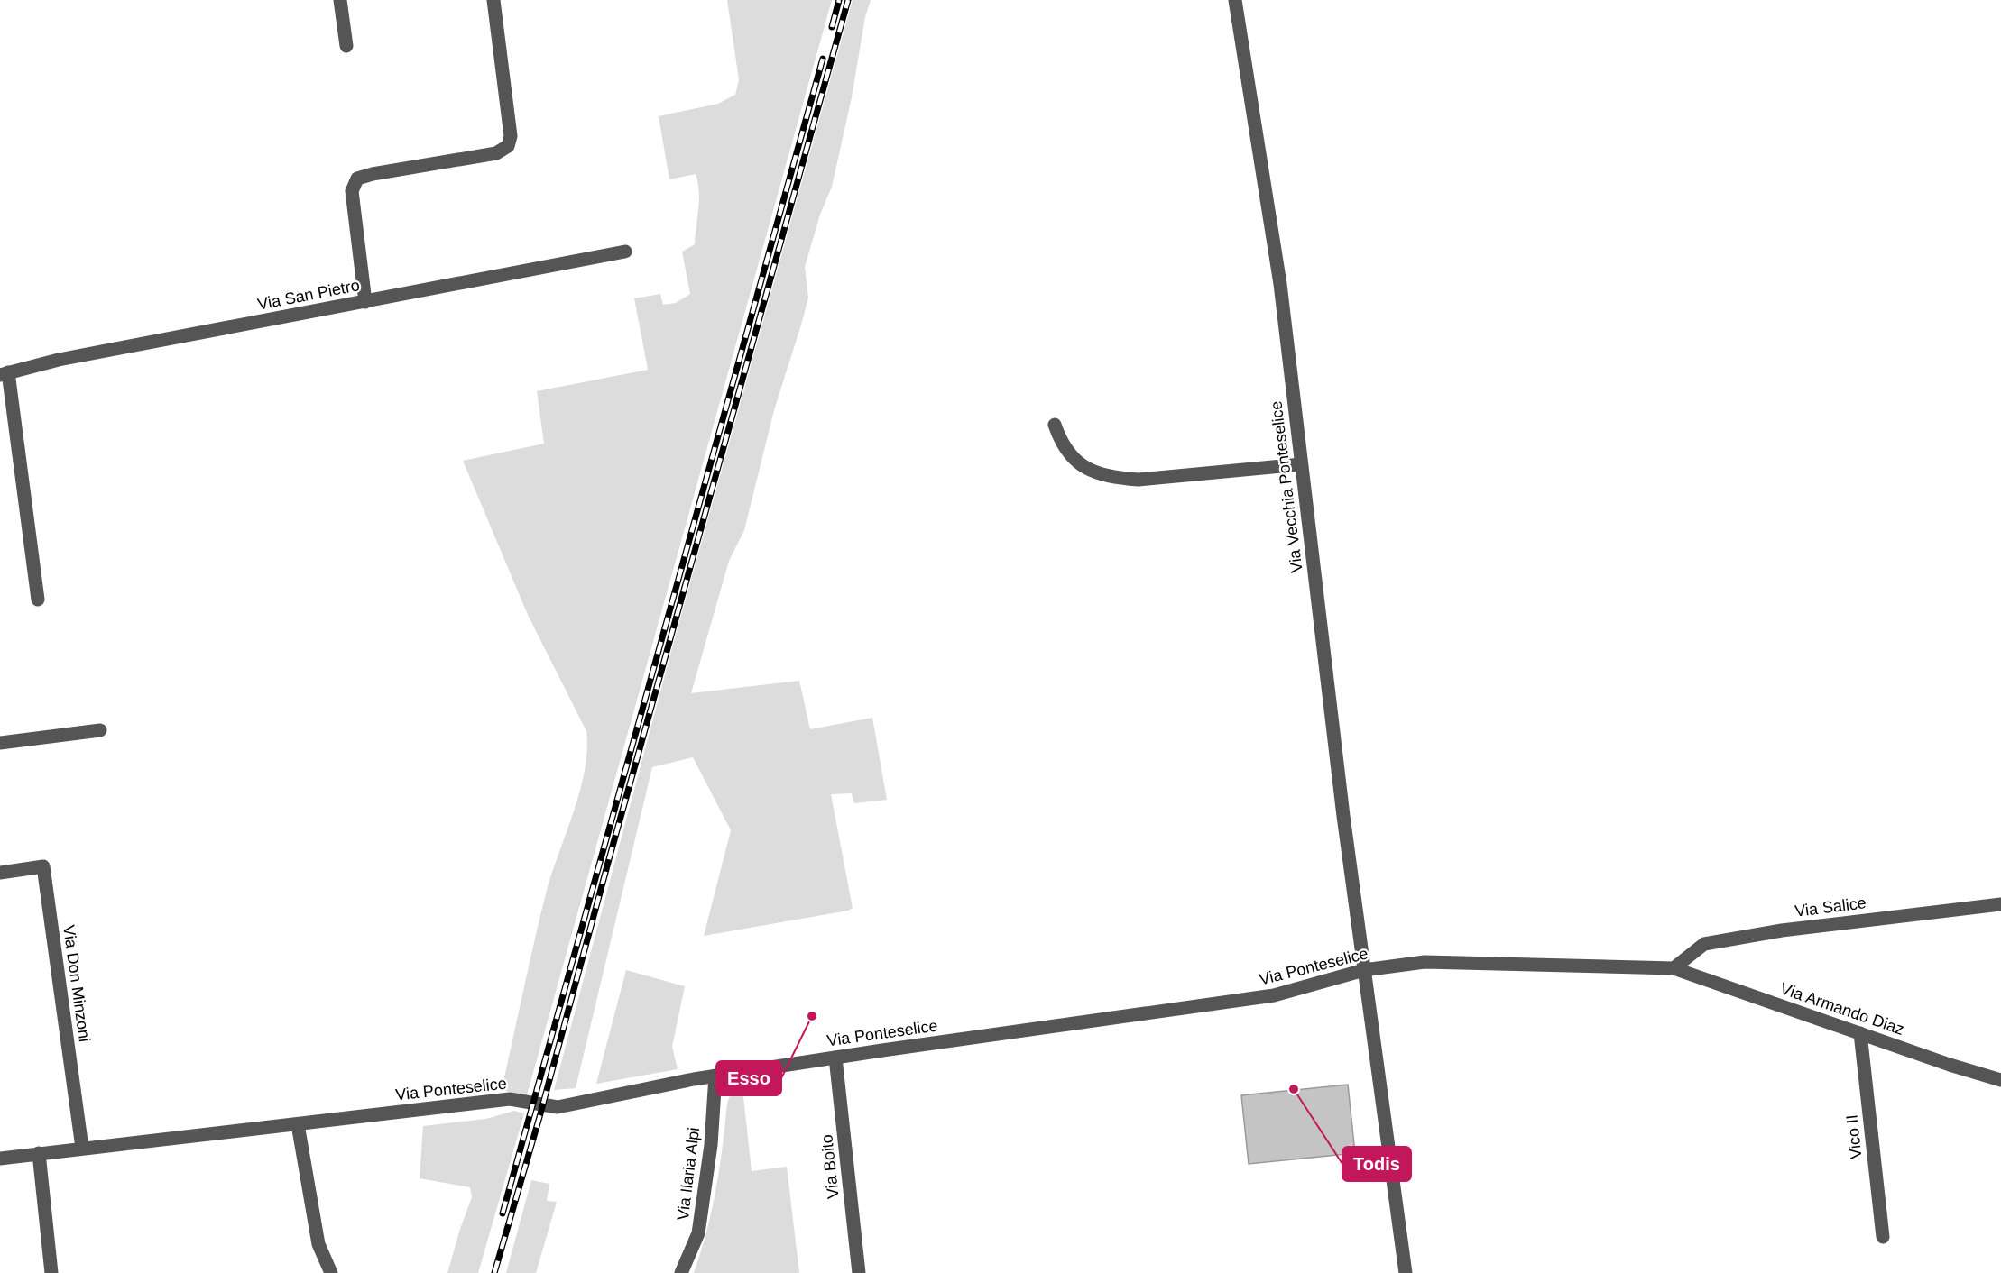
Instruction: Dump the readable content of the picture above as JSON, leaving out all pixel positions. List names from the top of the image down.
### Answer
{
  "streets": {
    "street": [
      "Via San Pietro",
      "Via Vecchia Ponteselice",
      "Via Salice",
      "Via Ponteselice",
      "Via Don Minzoni",
      "Via Armando Diaz",
      "Vico II",
      "Via Boito",
      "Via Ilaria Alpi"
    ]
  },
  "crossings": [
    ["Via Vecchia Ponteselice", "Via Ponteselice"],
    ["Via Salice", "Via Ponteselice"],
    ["Via Salice", "Via Armando Diaz"],
    ["Via Ponteselice", "Via Don Minzoni"],
    ["Via Ponteselice", "Via Armando Diaz"],
    ["Via Ponteselice", "Via Boito"],
    ["Via Ponteselice", "Via Ilaria Alpi"],
    ["Via Armando Diaz", "Vico II"]
  ],
  "places": ["Esso", "Todis"]
}
